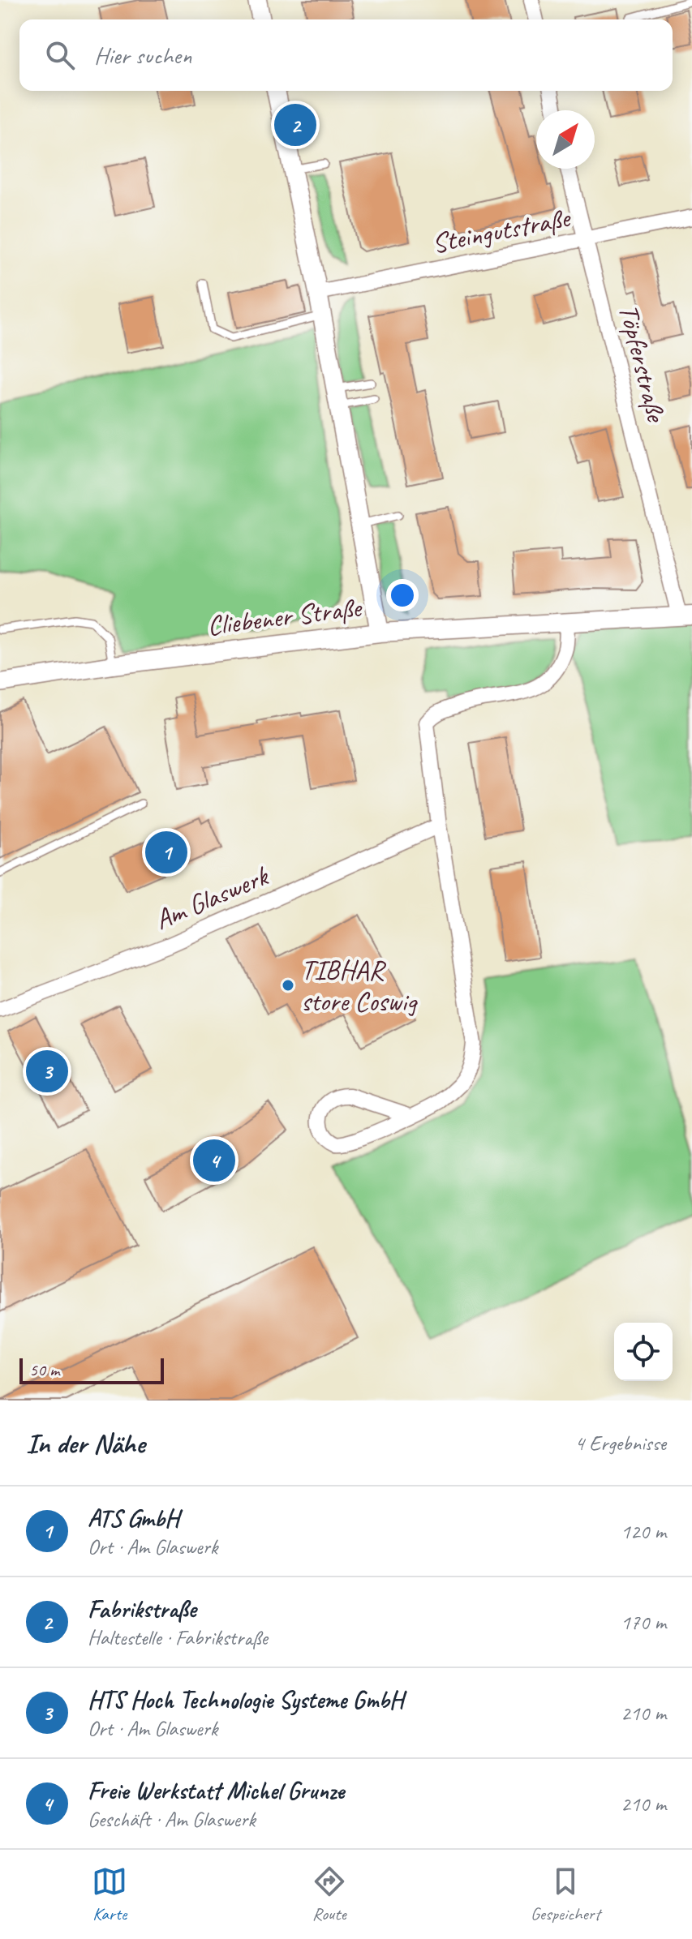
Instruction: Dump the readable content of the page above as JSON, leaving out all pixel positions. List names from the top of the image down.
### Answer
{
  "streets": {
    "street": [
      "Steingutstraße",
      "Töpferstraße",
      "Cliebener Straße",
      "Am Glaswerk"
    ]
  },
  "crossings": [
    ["Steingutstraße", "Töpferstraße"],
    ["Töpferstraße", "Cliebener Straße"]
  ],
  "places": ["TIBHAR store Coswig"],
  "scale_bar": "50 m",
  "north": "top right",
  "page": {
    "search": "Hier suchen",
    "pins": [
      "2",
      "1",
      "3",
      "4"
    ],
    "scale": "50 m",
    "heading": ["In der Nähe", "4 Ergebnisse"],
    "list": [
      {
        "mark": "1",
        "name": "ATS GmbH",
        "note": "Ort · Am Glaswerk",
        "value": "120 m"
      },
      {
        "mark": "2",
        "name": "Fabrikstraße",
        "note": "Haltestelle · Fabrikstraße",
        "value": "170 m"
      },
      {
        "mark": "3",
        "name": "HTS Hoch Technologie Systeme GmbH",
        "note": "Ort · Am Glaswerk",
        "value": "210 m"
      },
      {
        "mark": "4",
        "name": "Freie Werkstatt Michel Grunze",
        "note": "Geschäft · Am Glaswerk",
        "value": "210 m"
      }
    ],
    "nav": ["Karte", "Route", "Gespeichert"]
  }
}
